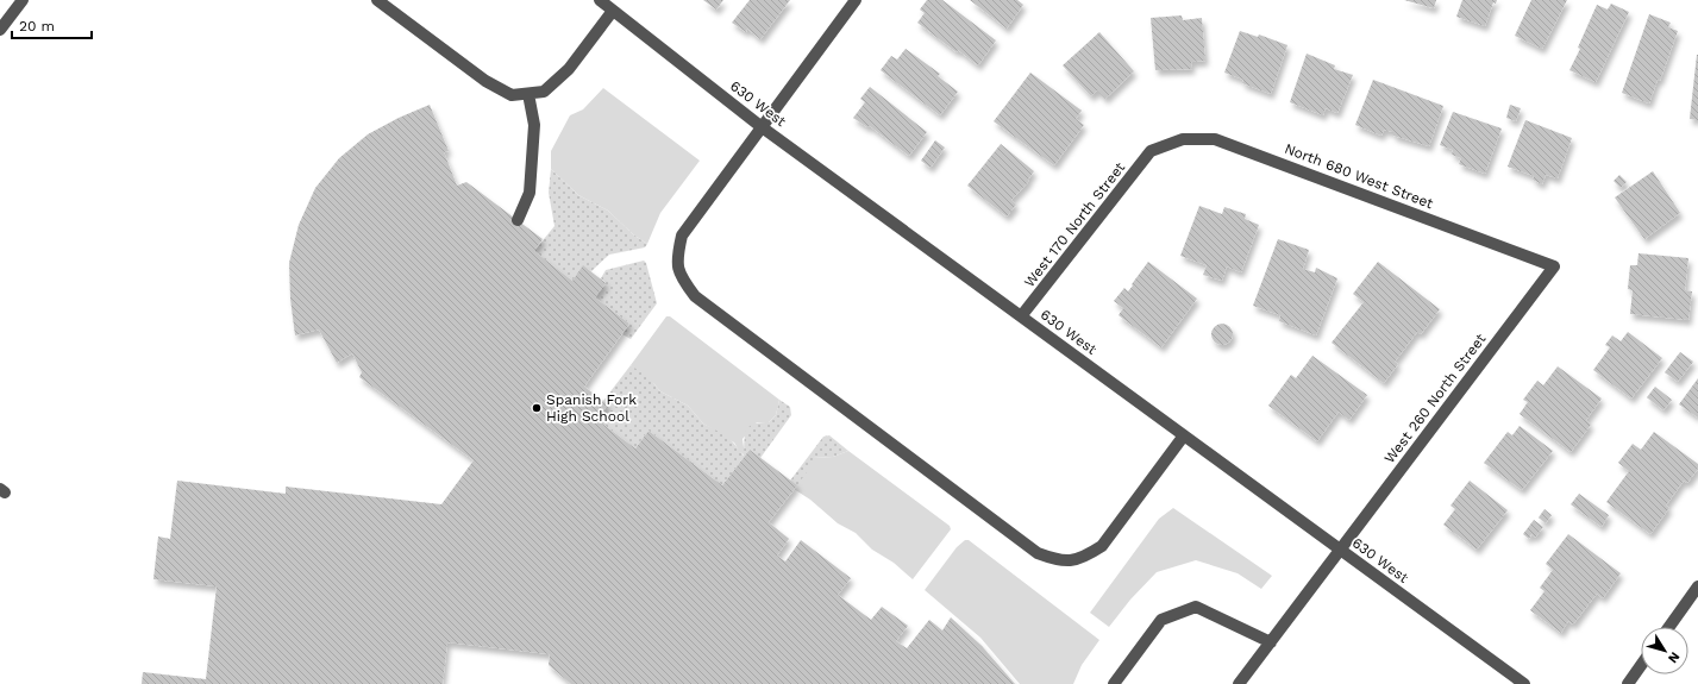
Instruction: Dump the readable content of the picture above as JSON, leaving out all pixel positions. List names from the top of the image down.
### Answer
{
  "streets": {
    "street": [
      "630 West",
      "North 680 West Street",
      "West 170 North Street",
      "West 260 North Street"
    ]
  },
  "crossings": [
    ["630 West", "West 170 North Street"],
    ["630 West", "West 260 North Street"],
    ["North 680 West Street", "West 170 North Street"],
    ["North 680 West Street", "West 260 North Street"]
  ],
  "places": ["Spanish Fork High School"],
  "scale_bar": "20 m",
  "north": "bottom right"
}
